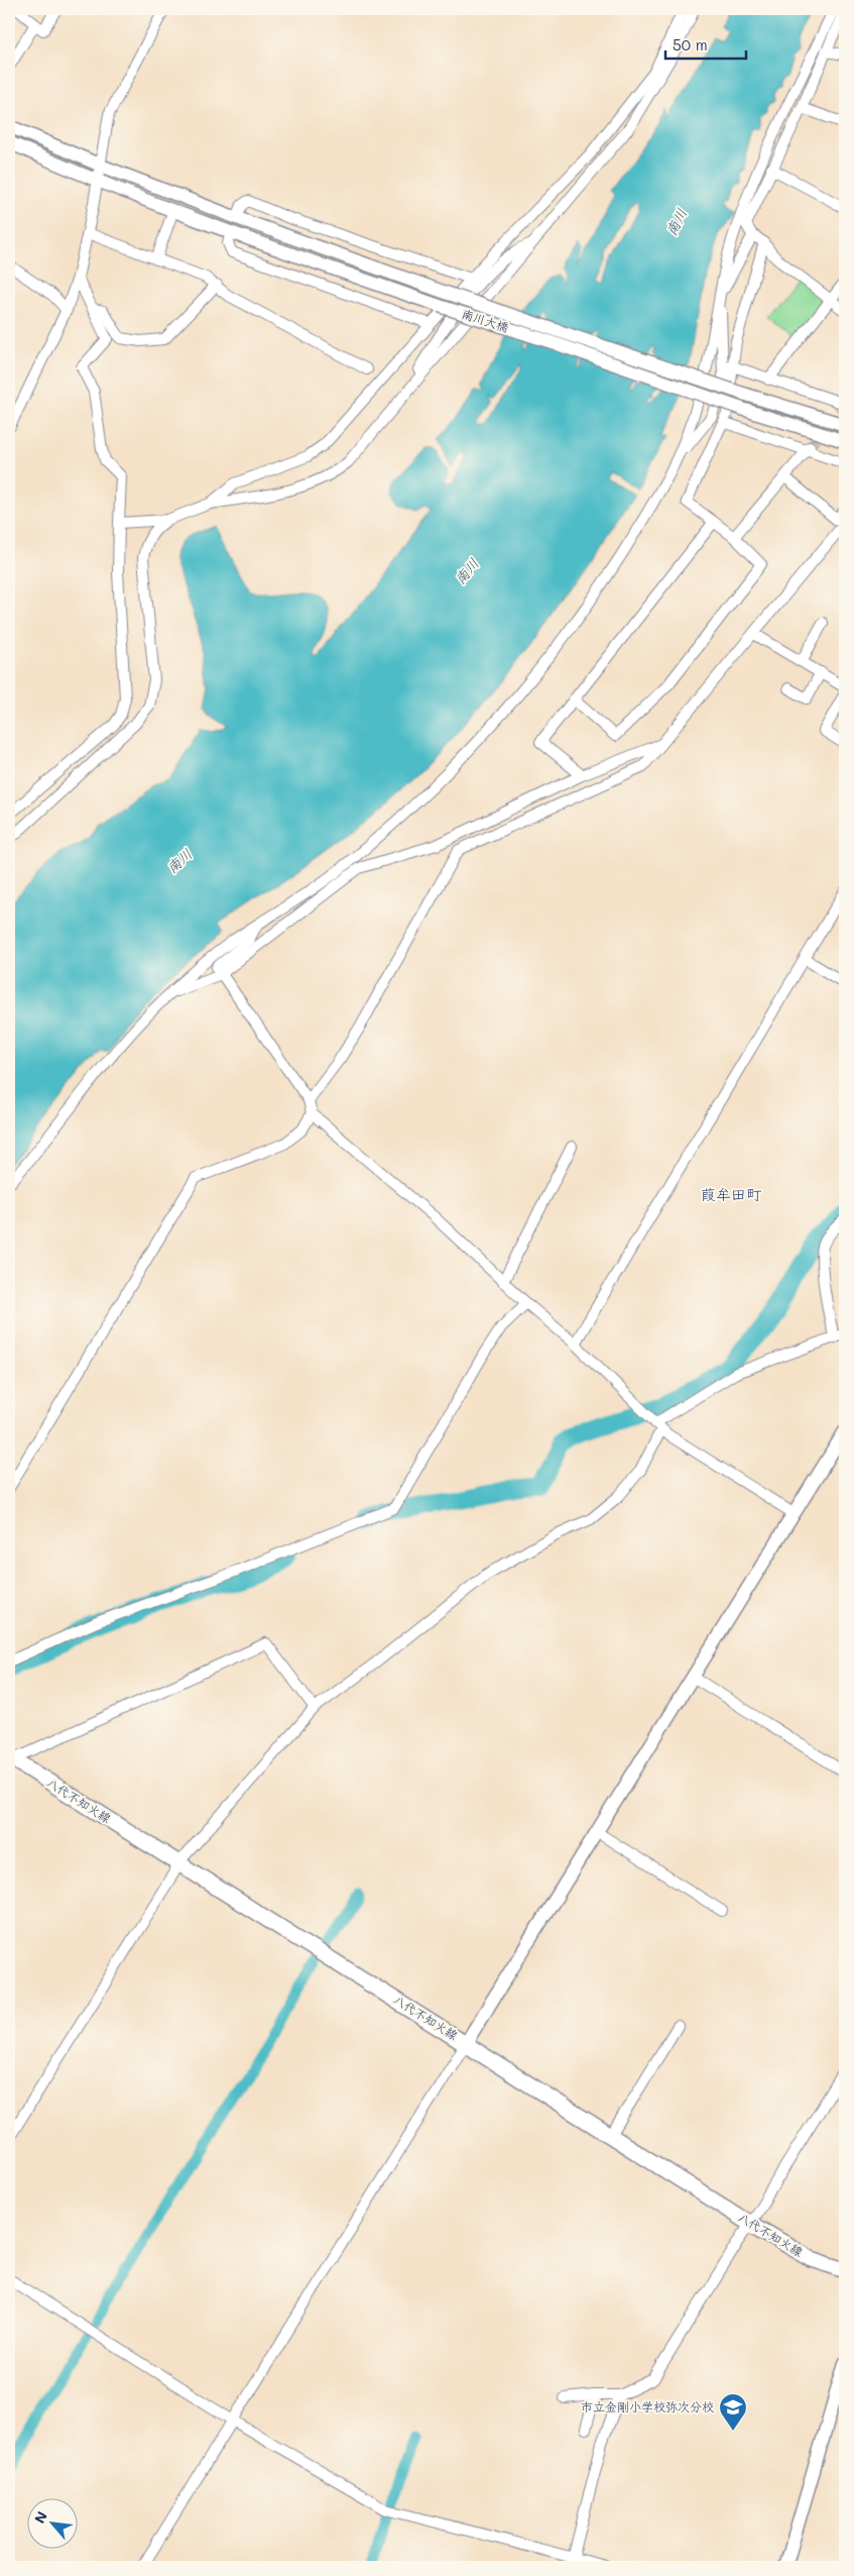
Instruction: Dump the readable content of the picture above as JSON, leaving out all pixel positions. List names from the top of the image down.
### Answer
{
  "streets": {
    "main road": ["八代不知火線"],
    "street": ["南川大橋"]
  },
  "districts": ["葭牟田町"],
  "water": ["南川"],
  "places": {
    "school or university": ["市立金剛小学校弥次分校"]
  },
  "scale_bar": "50 m",
  "north": "top left"
}
